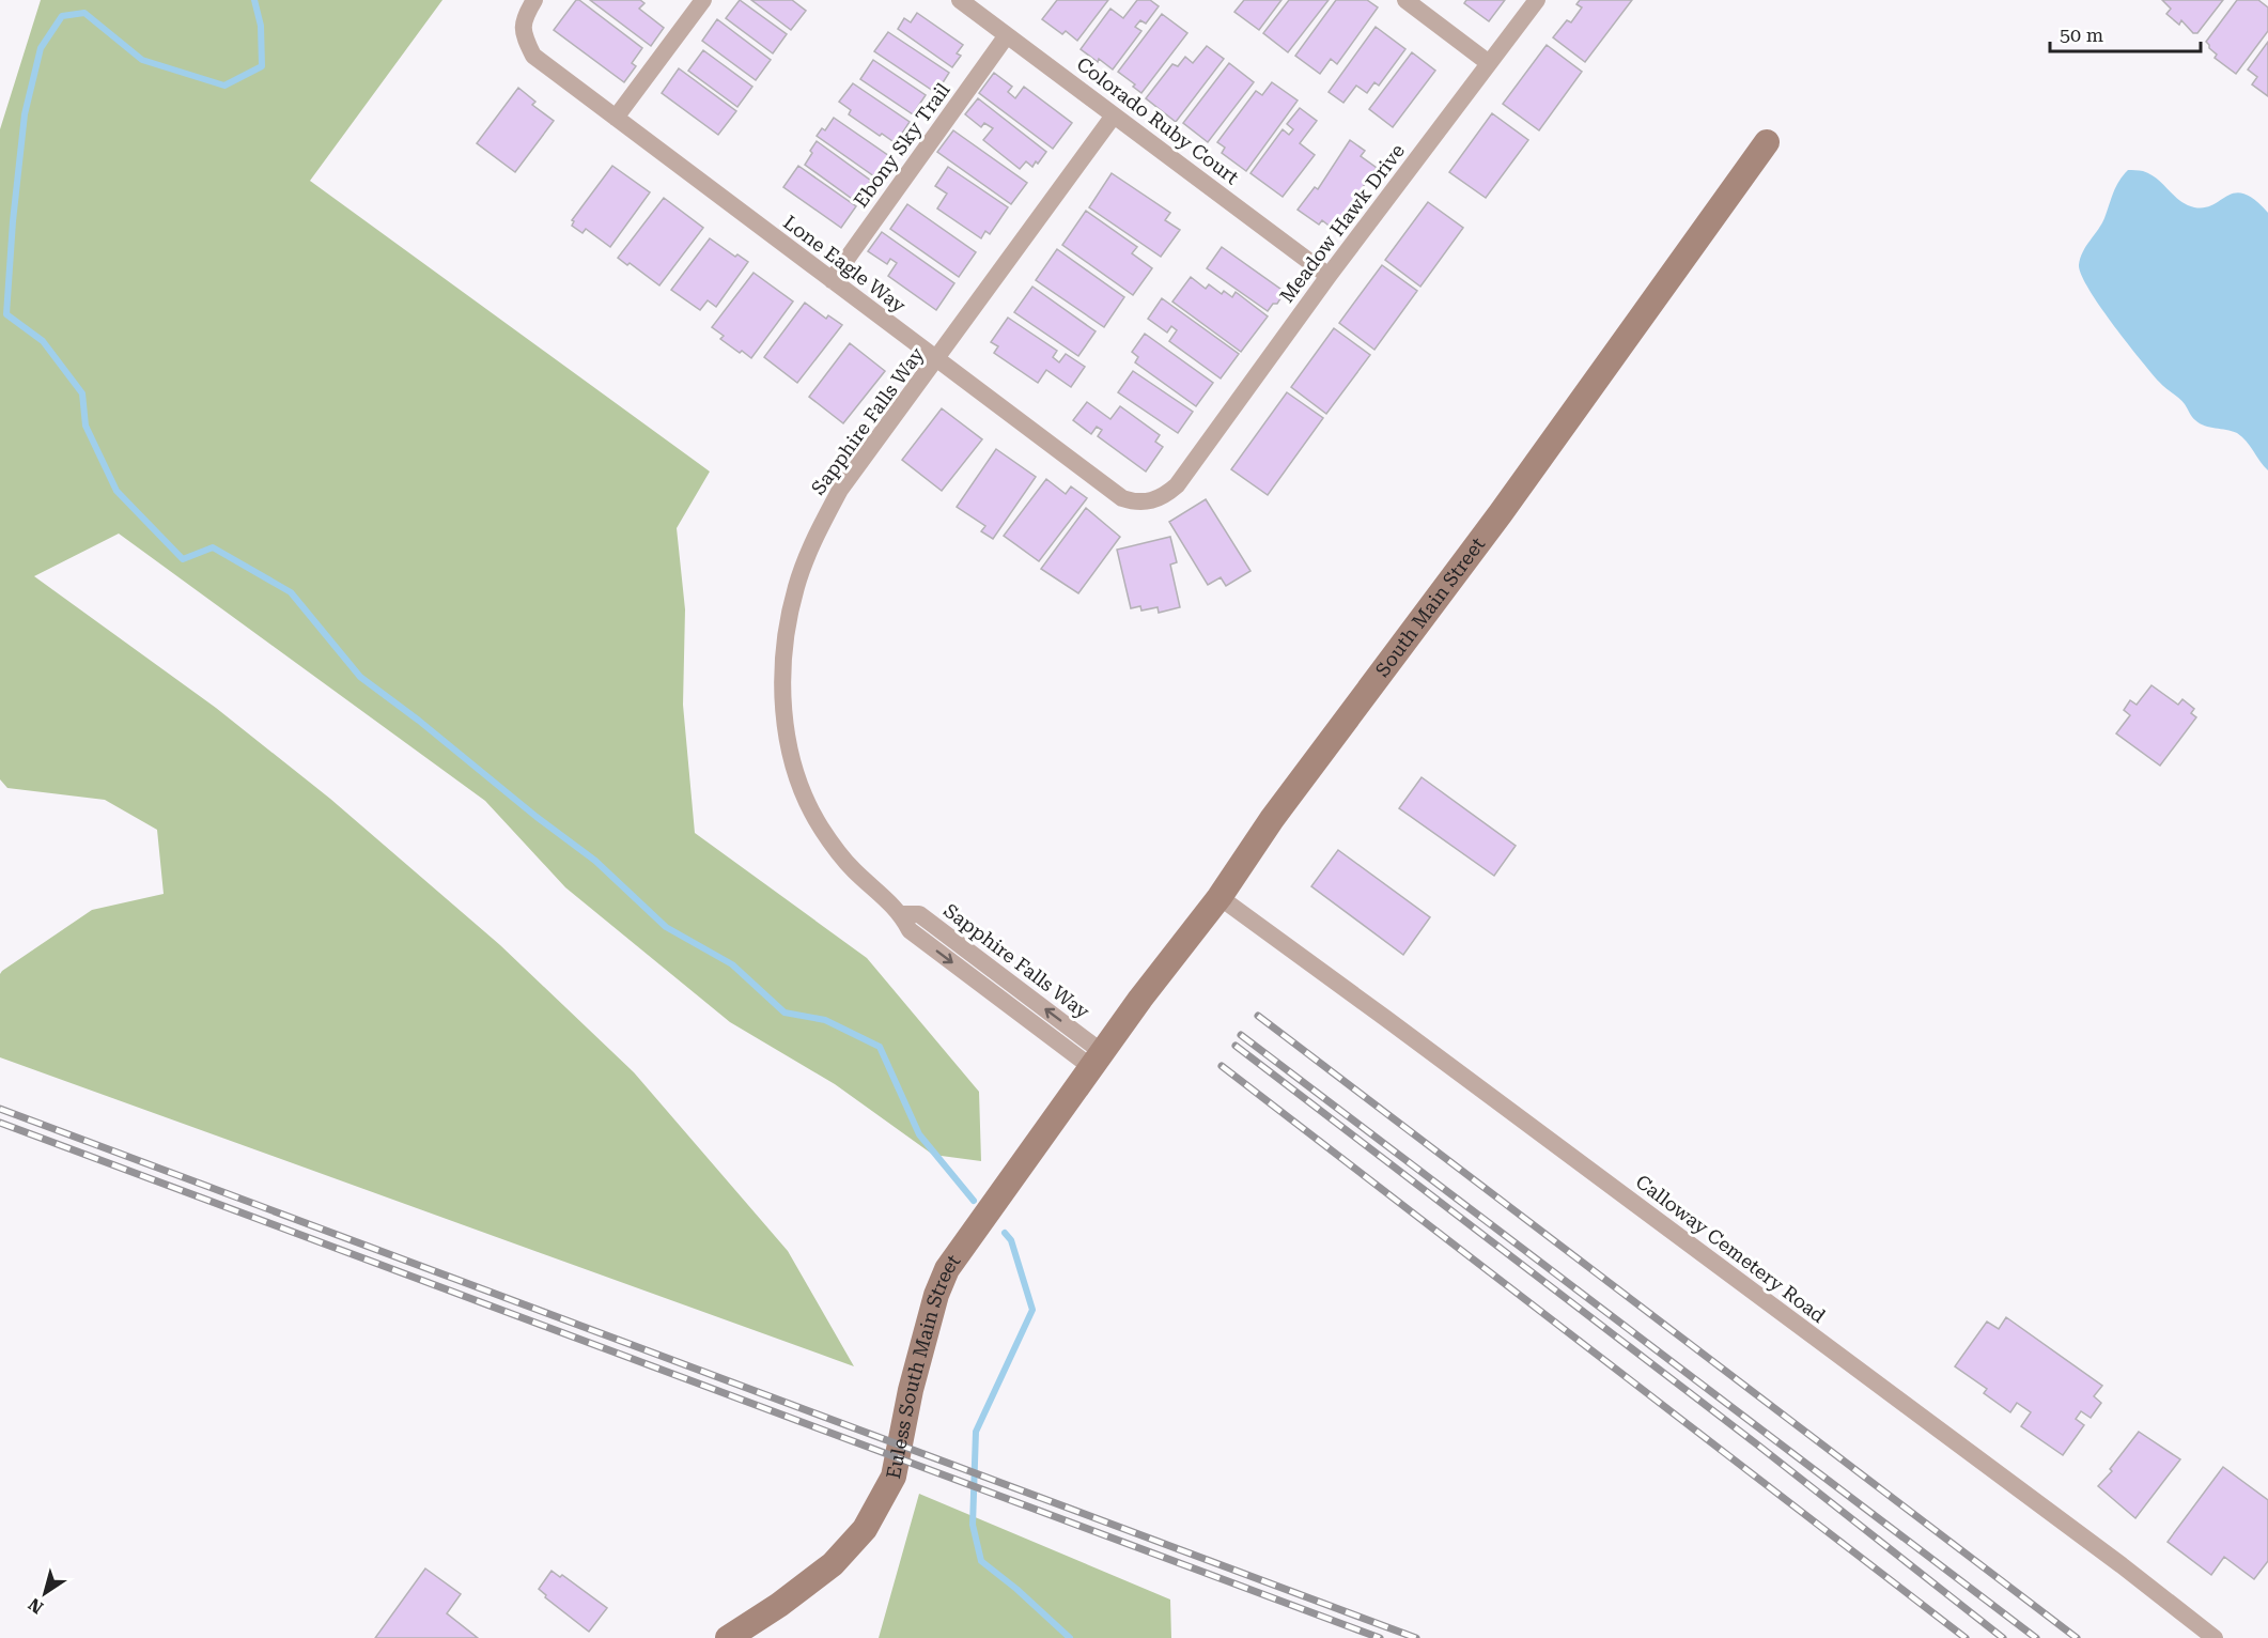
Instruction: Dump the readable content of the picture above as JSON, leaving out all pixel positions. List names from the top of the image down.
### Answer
{
  "streets": {
    "street": [
      "Colorado Ruby Court",
      "Ebony Sky Trail",
      "Meadow Hawk Drive",
      "Lone Eagle Way",
      "Sapphire Falls Way",
      "South Main Street",
      "Calloway Cemetery Road",
      "Euless South Main Street"
    ]
  },
  "crossings": [
    ["Colorado Ruby Court", "Ebony Sky Trail"],
    ["Colorado Ruby Court", "Meadow Hawk Drive"],
    ["Colorado Ruby Court", "Sapphire Falls Way"],
    ["Ebony Sky Trail", "Lone Eagle Way"],
    ["Meadow Hawk Drive", "Lone Eagle Way"],
    ["Lone Eagle Way", "Sapphire Falls Way"],
    ["Sapphire Falls Way", "South Main Street"],
    ["Sapphire Falls Way", "Euless South Main Street"],
    ["South Main Street", "Calloway Cemetery Road"],
    ["South Main Street", "Euless South Main Street"]
  ],
  "scale_bar": "50 m",
  "north": "bottom left"
}
